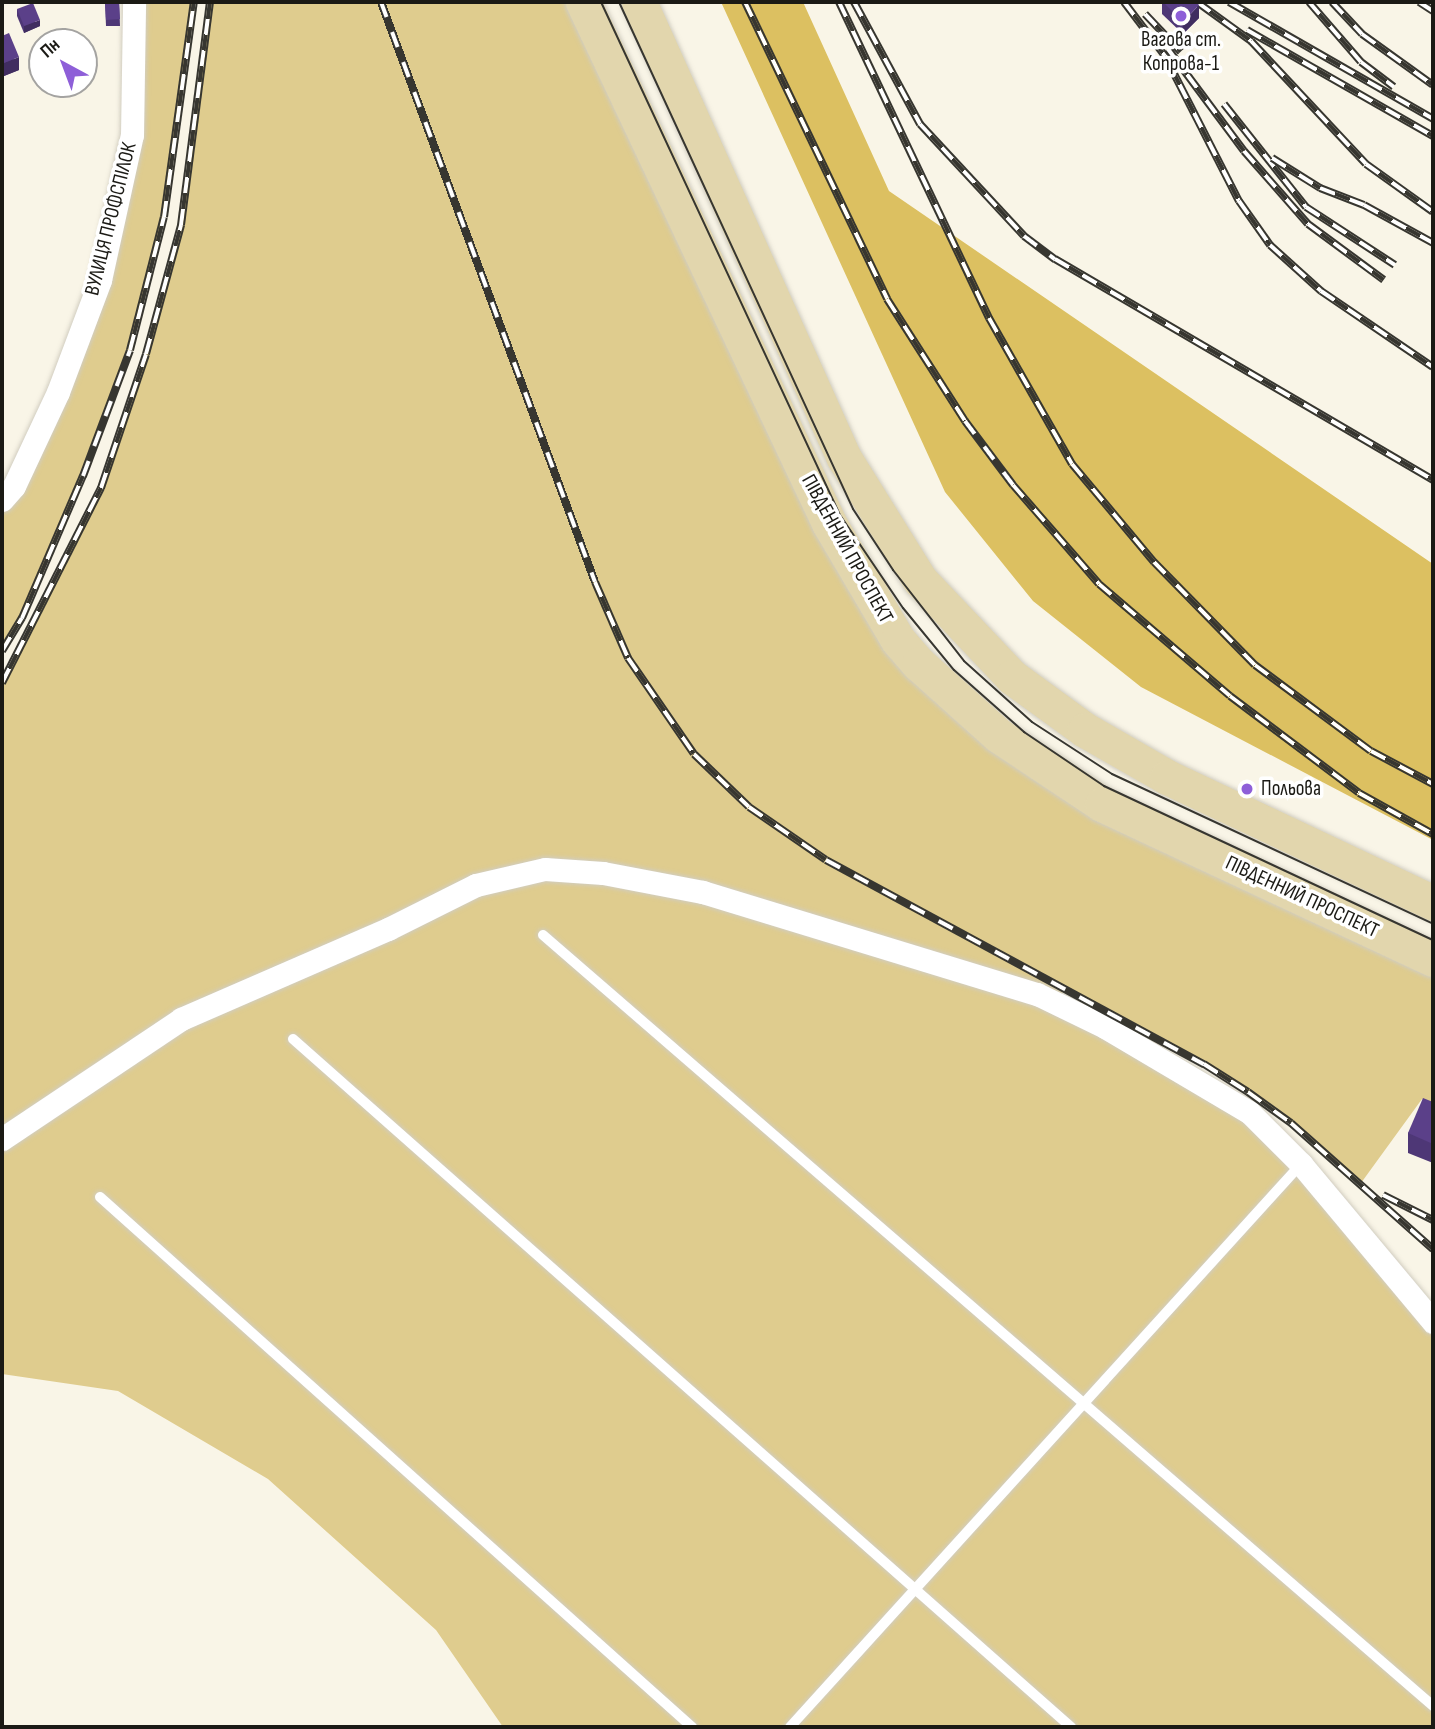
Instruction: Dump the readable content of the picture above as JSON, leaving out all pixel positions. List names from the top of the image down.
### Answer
{
  "streets": {
    "main road": ["ПІВДЕННИЙ ПРОСПЕКТ"],
    "street": ["ВУЛИЦЯ ПРОФСПІЛОК"]
  },
  "places": ["Вагова ст. Копрова-1", "Польова"],
  "north": "top left"
}
